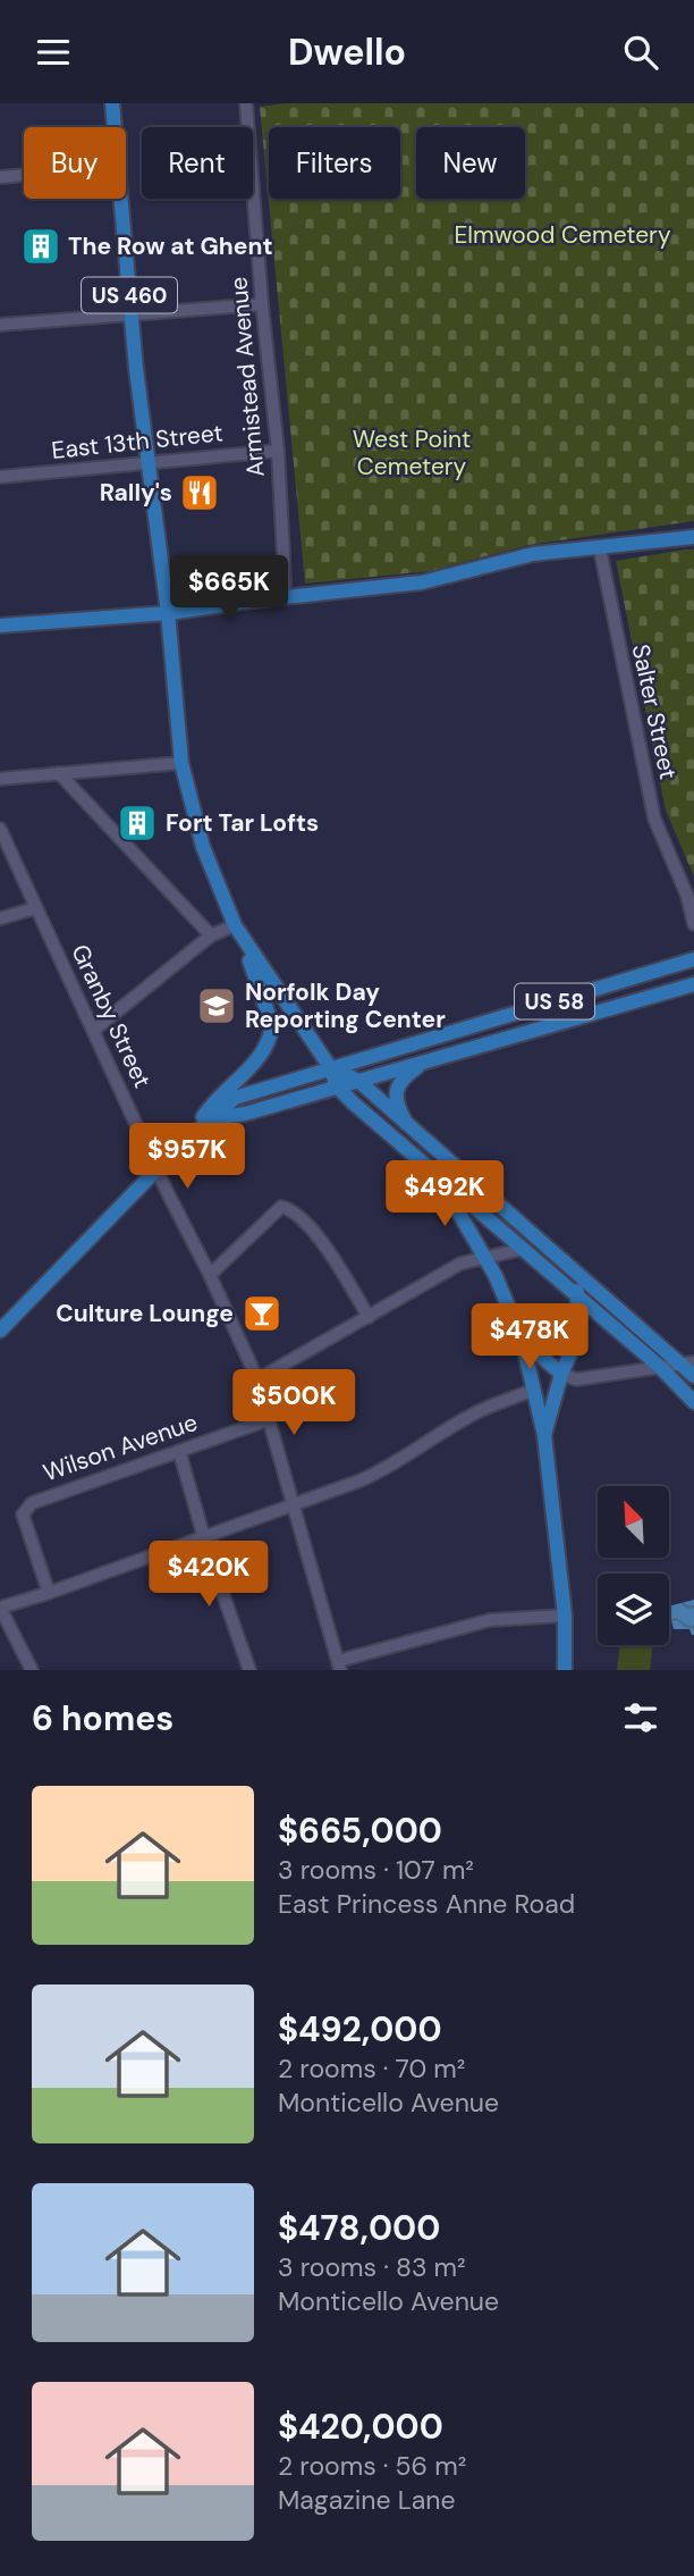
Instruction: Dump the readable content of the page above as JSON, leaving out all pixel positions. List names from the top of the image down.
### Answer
{
  "streets": {
    "main road": ["US 460", "US 58"],
    "street": [
      "Armistead Avenue",
      "East 13th Street",
      "Salter Street",
      "Granby Street",
      "Wilson Avenue"
    ]
  },
  "crossings": [
    ["US 460", "East 13th Street"],
    ["US 460", "US 58"],
    ["Armistead Avenue", "East 13th Street"],
    ["US 58", "Granby Street"],
    ["Granby Street", "Wilson Avenue"]
  ],
  "parks": ["Elmwood Cemetery", "West Point Cemetery"],
  "places": {
    "building": ["The Row at Ghent", "Fort Tar Lofts"],
    "restaurant": ["Rally's"],
    "school or university": ["Norfolk Day Reporting Center"],
    "bar": ["Culture Lounge"]
  },
  "north": "top left",
  "page": {
    "header": "Dwello",
    "chip": [
      "Buy",
      "Rent",
      "Filters",
      "New"
    ],
    "price": [
      "$665K",
      "$957K",
      "$492K",
      "$478K",
      "$500K",
      "$420K"
    ],
    "heading": "6 homes",
    "list": [
      {
        "name": "$665,000",
        "note": "3 rooms · 107 m² · East Princess Anne Road"
      },
      {
        "name": "$492,000",
        "note": "2 rooms · 70 m² · Monticello Avenue"
      },
      {
        "name": "$478,000",
        "note": "3 rooms · 83 m² · Monticello Avenue"
      },
      {
        "name": "$420,000",
        "note": "2 rooms · 56 m² · Magazine Lane"
      }
    ]
  }
}
